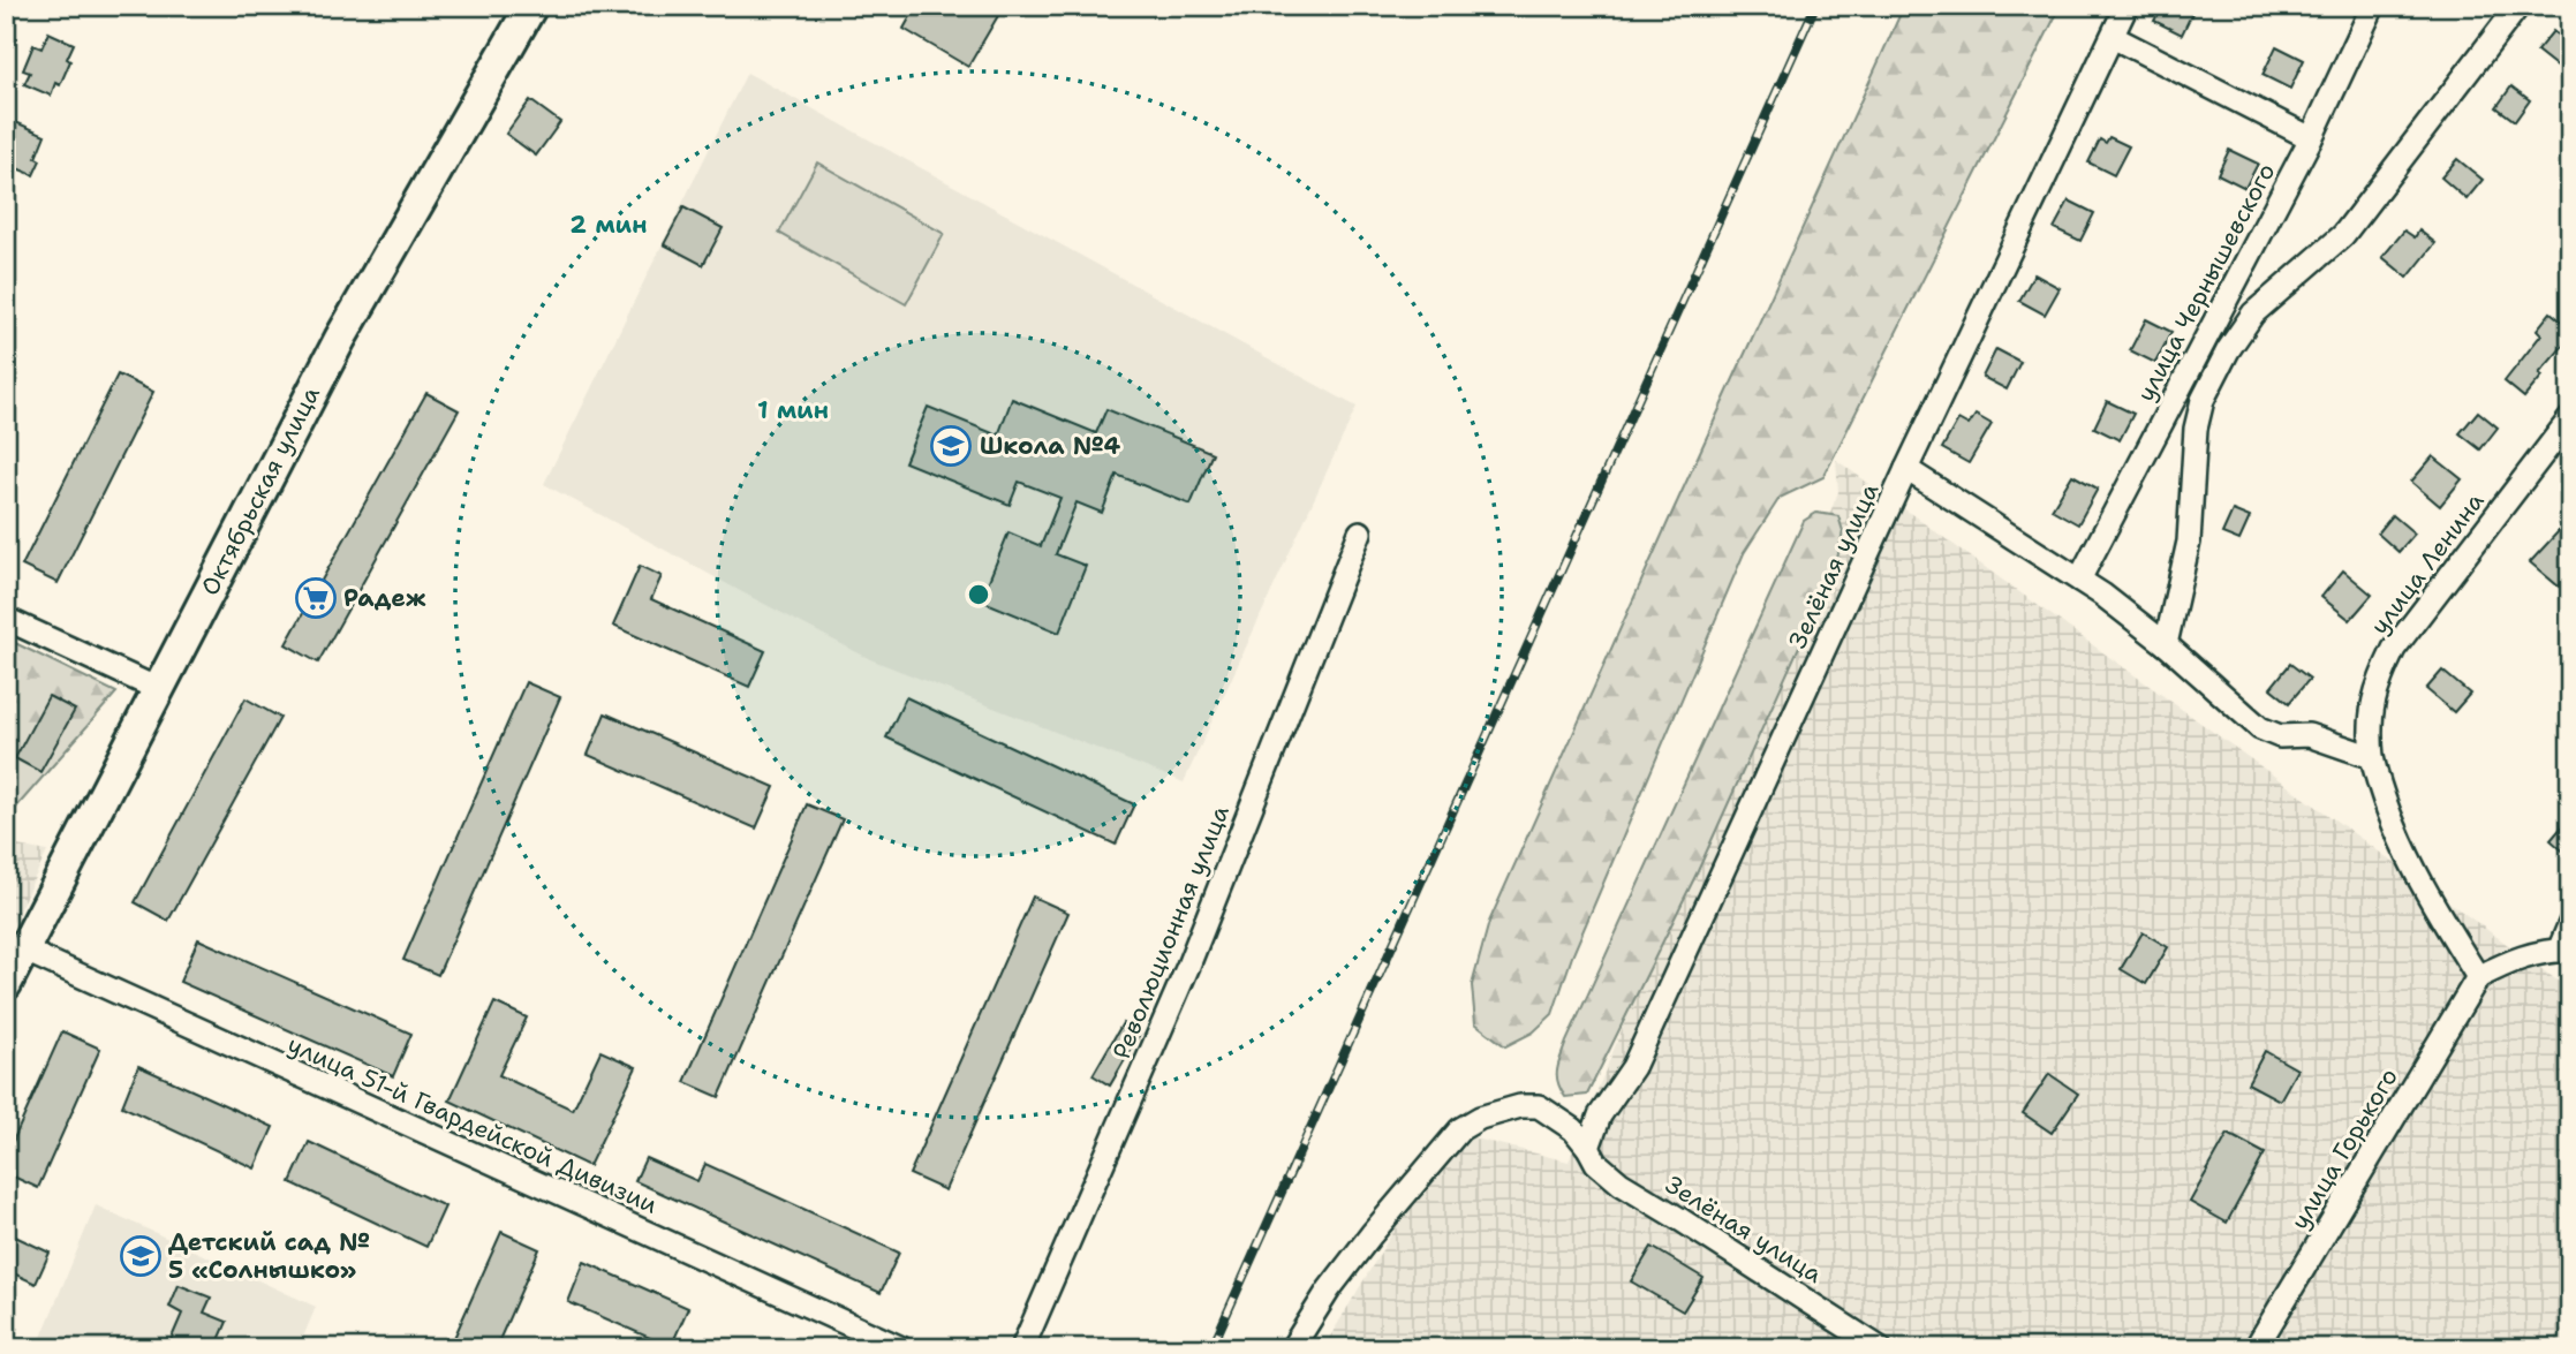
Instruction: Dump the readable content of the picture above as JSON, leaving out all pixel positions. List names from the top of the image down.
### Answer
{
  "streets": {
    "main road": ["Октябрьская улица"],
    "street": [
      "улица Чернышевского",
      "улица Ленина",
      "Зелёная улица",
      "Революционная улица",
      "улица 51-й Гвардейской Дивизии",
      "улица Горького"
    ]
  },
  "crossings": [
    ["Октябрьская улица", "улица 51-й Гвардейской Дивизии"],
    ["улица Ленина", "улица Горького"]
  ],
  "places": {
    "school or university": ["Школа №4", "Детский сад № 5 «Солнышко»"],
    "supermarket": ["Радеж"]
  },
  "rings": ["2 мин", "1 мин"]
}
